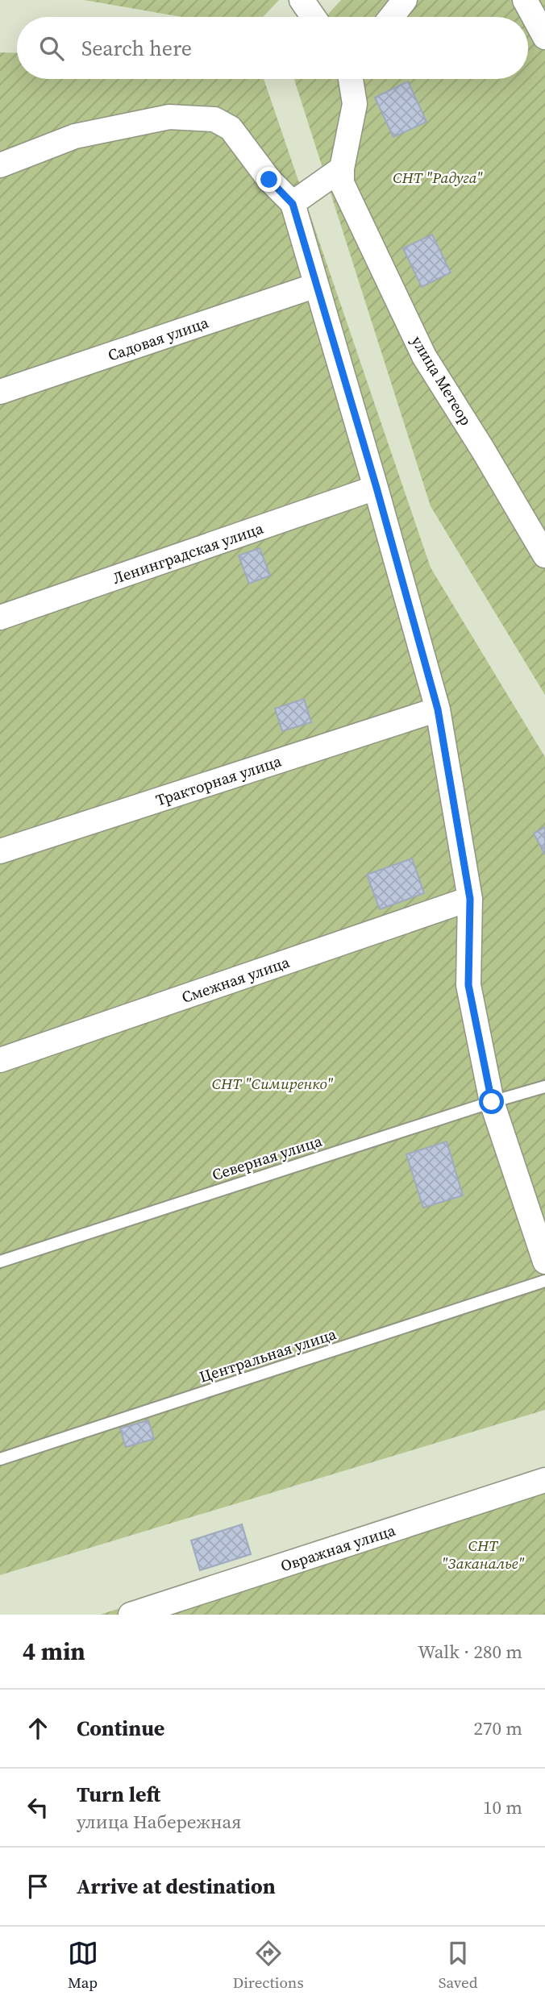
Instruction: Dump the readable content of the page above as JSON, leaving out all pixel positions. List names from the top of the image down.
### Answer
{
  "streets": {
    "street": [
      "Садовая улица",
      "улица Метеор",
      "Ленинградская улица",
      "Тракторная улица",
      "Смежная улица",
      "Овражная улица"
    ],
    "lane": ["Северная улица", "Центральная улица"]
  },
  "parks": ["СНТ \"Радуга\"", "СНТ \"Симиренко\"", "СНТ \"Заканалье\""],
  "page": {
    "search": "Search here",
    "heading": ["4 min", "Walk · 280 m"],
    "list": [
      ["Continue", "270 m"],
      ["Turn left", "улица Набережная", "10 m"],
      "Arrive at destination"
    ],
    "nav": ["Map", "Directions", "Saved"]
  }
}
